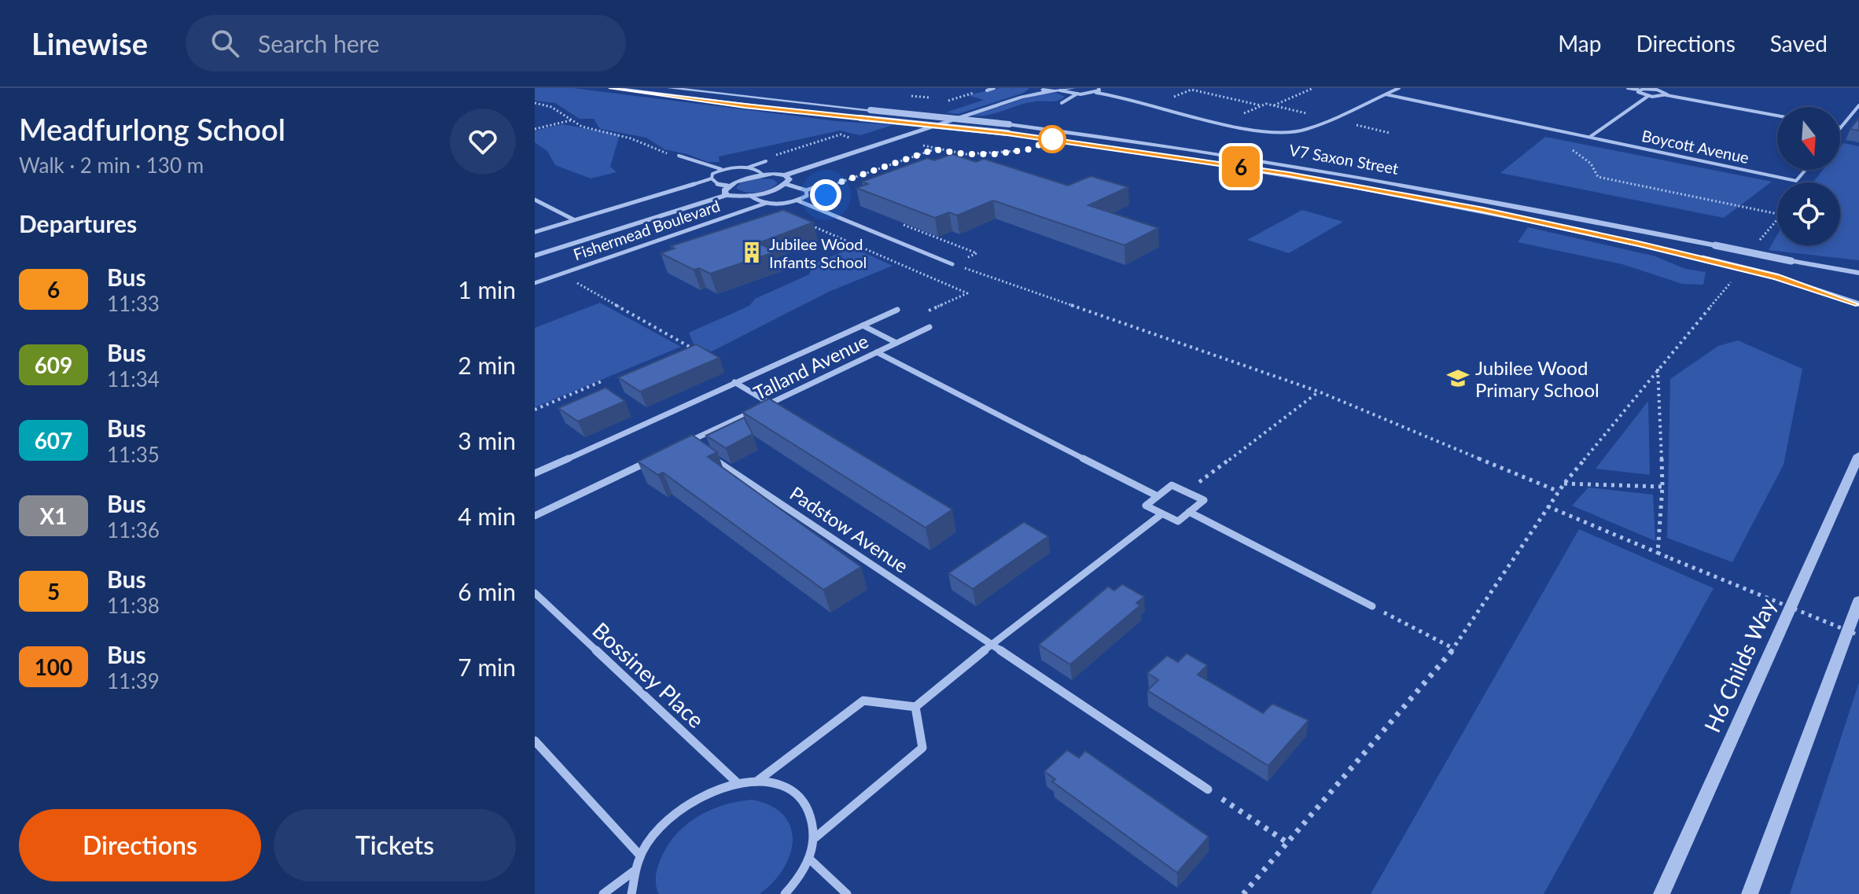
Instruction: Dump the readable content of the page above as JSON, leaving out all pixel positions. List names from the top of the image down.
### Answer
{
  "streets": {
    "street": [
      "Boycott Avenue",
      "V7 Saxon Street",
      "Fishermead Boulevard",
      "Talland Avenue",
      "Padstow Avenue",
      "H6 Childs Way",
      "Bossiney Place"
    ]
  },
  "places": {
    "building": ["Jubilee Wood Infants School"],
    "school or university": ["Jubilee Wood Primary School"]
  },
  "lines": ["bus line 6"],
  "north": "bottom",
  "page": {
    "header": "Linewise",
    "search": "Search here",
    "nav": ["Map", "Directions", "Saved"],
    "heading": [
      ["Meadfurlong School", "Walk · 2 min · 130 m"],
      "Departures"
    ],
    "on_map": "6",
    "list": [
      {
        "mark": "6",
        "name": "Bus",
        "note": "11:33",
        "value": "1 min"
      },
      {
        "mark": "609",
        "name": "Bus",
        "note": "11:34",
        "value": "2 min"
      },
      {
        "mark": "607",
        "name": "Bus",
        "note": "11:35",
        "value": "3 min"
      },
      {
        "mark": "X1",
        "name": "Bus",
        "note": "11:36",
        "value": "4 min"
      },
      {
        "mark": "5",
        "name": "Bus",
        "note": "11:38",
        "value": "6 min"
      },
      {
        "mark": "100",
        "name": "Bus",
        "note": "11:39",
        "value": "7 min"
      }
    ],
    "buttons": ["Directions", "Tickets"]
  }
}
